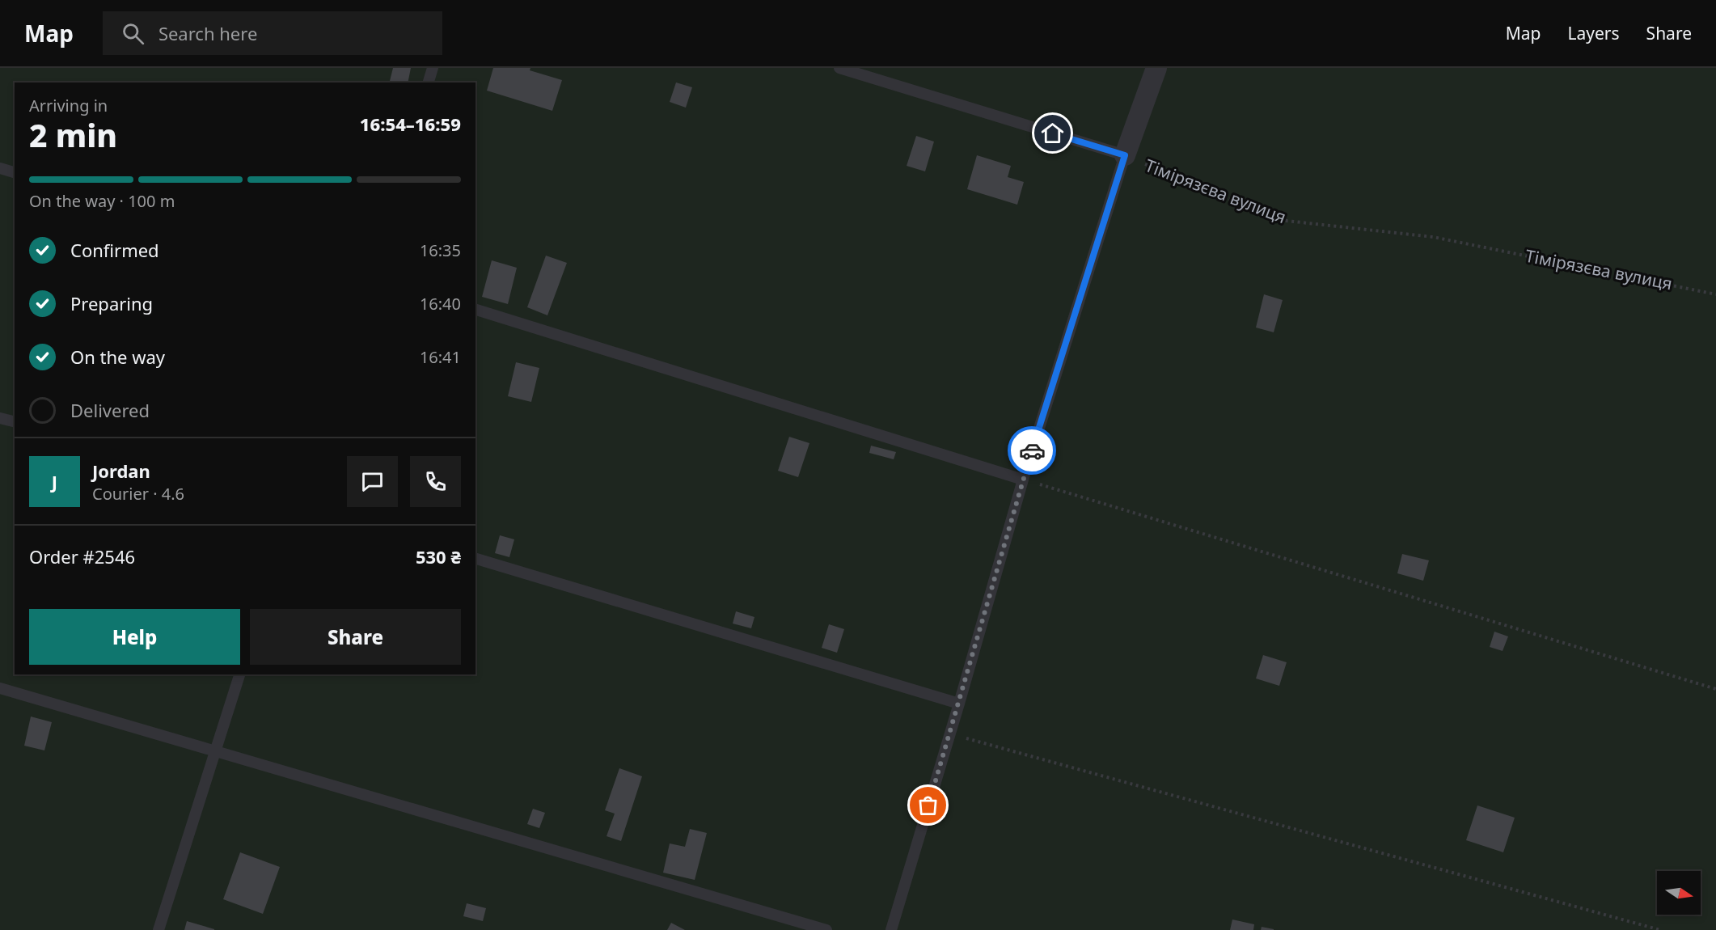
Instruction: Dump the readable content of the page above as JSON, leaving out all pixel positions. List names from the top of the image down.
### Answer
{
  "streets": {
    "lane": ["Тімірязєва вулиця"]
  },
  "north": "right",
  "page": {
    "header": "Map",
    "search": "Search here",
    "nav": ["Map", "Layers", "Share"],
    "heading": ["2 min", "Arriving in", "16:54–16:59"],
    "panel": [
      "Jordan",
      "Courier · 4.6",
      "Order #2546",
      "530 ₴"
    ],
    "bar": "On the way · 100 m",
    "list": [
      ["Confirmed", "16:35"],
      ["Preparing", "16:40"],
      ["On the way", "16:41"],
      "Delivered"
    ],
    "round": "J",
    "buttons": ["Help", "Share"]
  }
}
